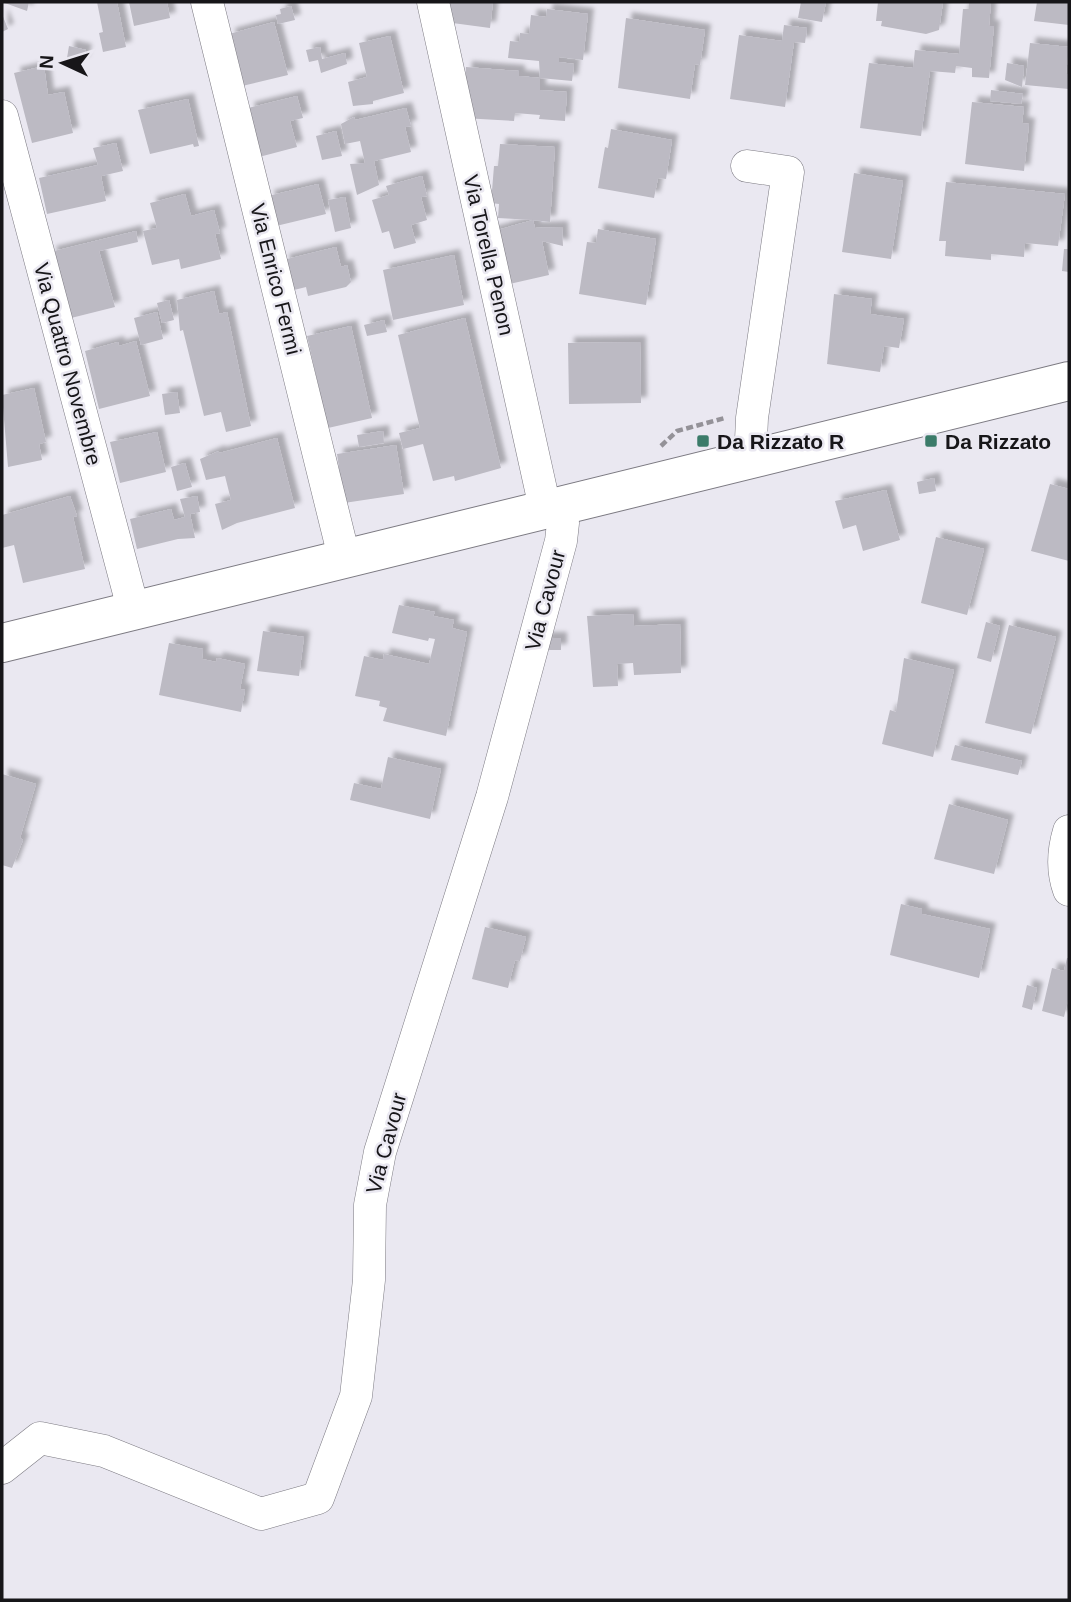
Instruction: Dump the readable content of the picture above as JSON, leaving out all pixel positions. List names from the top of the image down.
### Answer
{
  "streets": {
    "street": [
      "Via Torella Penon",
      "Via Enrico Fermi",
      "Via Quattro Novembre",
      "Via Cavour"
    ]
  },
  "crossings": [
    ["Via Torella Penon", "Via Cavour"]
  ],
  "places": {
    "transit": ["Da Rizzato R", "Da Rizzato"]
  },
  "north": "left"
}
